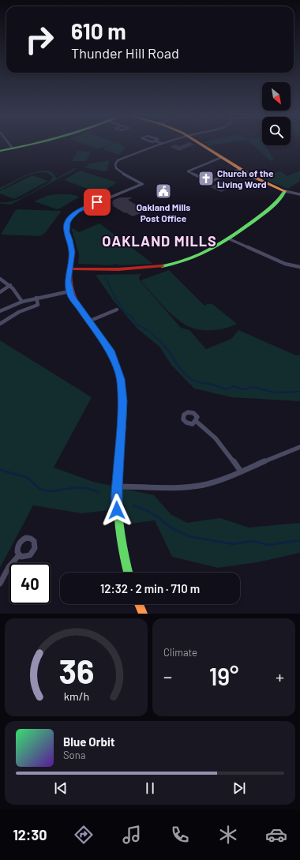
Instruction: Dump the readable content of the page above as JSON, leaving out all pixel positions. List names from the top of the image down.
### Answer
{
  "districts": ["OAKLAND MILLS"],
  "places": {
    "church": ["Church of the Living Word"],
    "public building": ["Oakland Mills Post Office"]
  },
  "north": "bottom right",
  "page": {
    "turn": ["610 m", "Thunder Hill Road"],
    "limit": "40",
    "trip": "12:32 · 2 min · 710 m",
    "tile": "Climate",
    "heat": ["−", "19°", "+"],
    "song": ["Blue Orbit", "Sona"],
    "tabs": "12:30",
    "gauge": ["36", "km/h"]
  }
}
